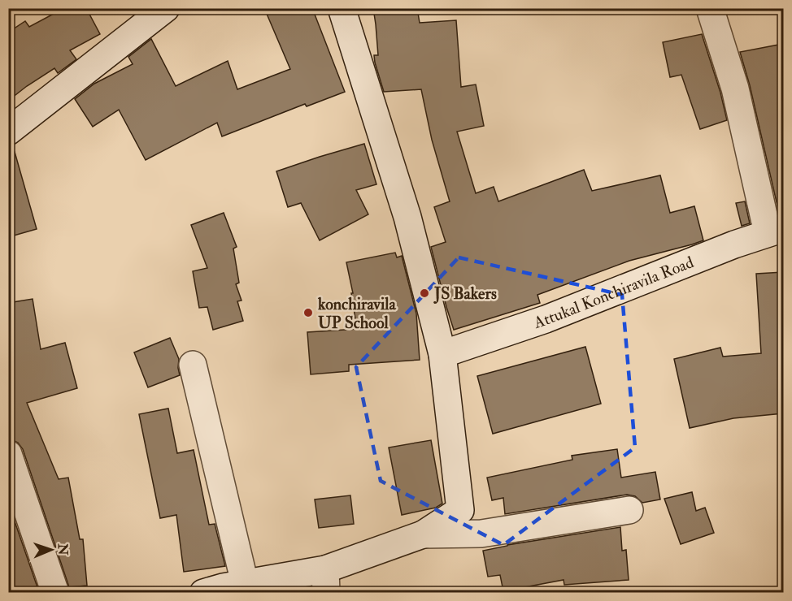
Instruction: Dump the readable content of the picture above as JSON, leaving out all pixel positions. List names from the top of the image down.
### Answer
{
  "streets": {
    "street": ["Attukal Konchiravila Road"]
  },
  "places": ["JS Bakers", "konchiravila UP School"],
  "north": "right"
}
